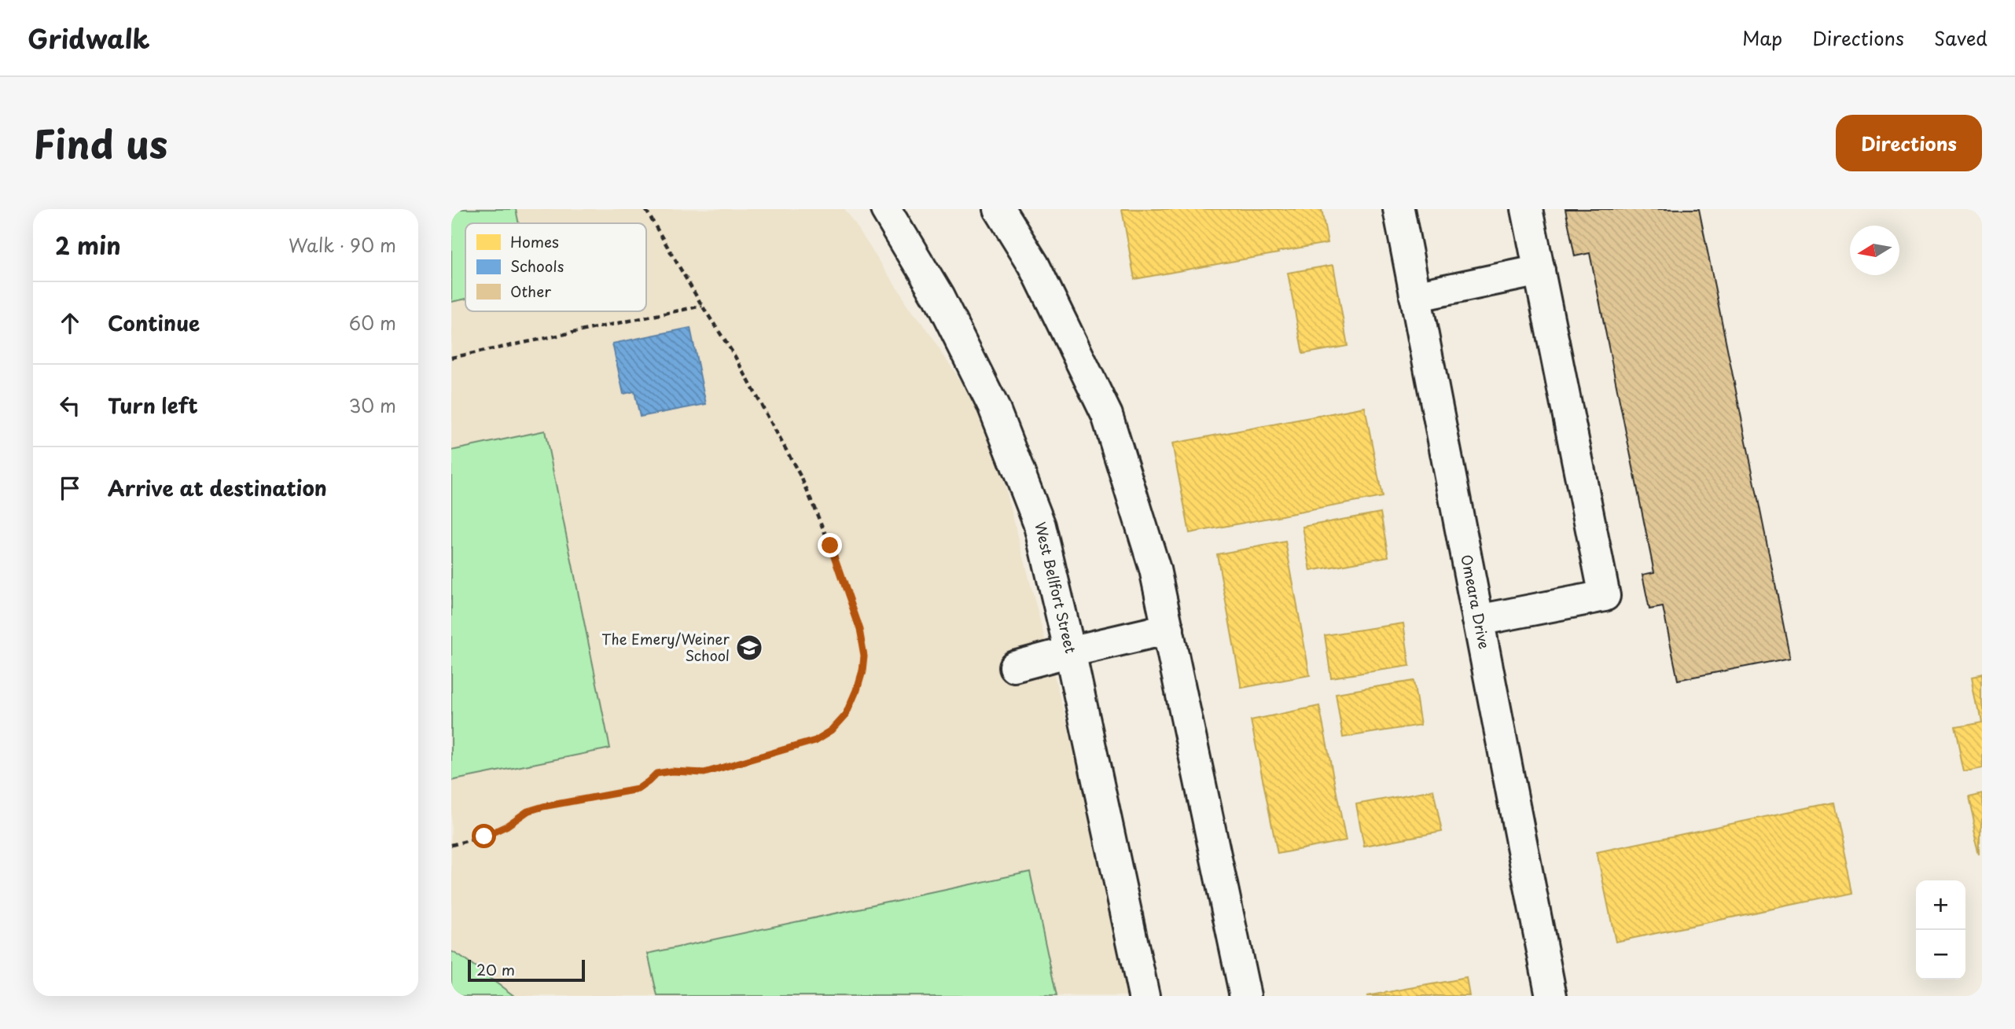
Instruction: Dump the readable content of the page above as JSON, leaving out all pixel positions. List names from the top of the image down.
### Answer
{
  "streets": {
    "main road": ["West Bellfort Street", "Omeara Drive"]
  },
  "places": {
    "school or university": ["The Emery/Weiner School"]
  },
  "legend": ["Homes", "Schools", "Other"],
  "scale_bar": "20 m",
  "north": "left",
  "page": {
    "header": "Gridwalk",
    "nav": ["Map", "Directions", "Saved"],
    "title": "Find us",
    "buttons": "Directions",
    "heading": ["2 min", "Walk · 90 m"],
    "list": [
      ["Continue", "60 m"],
      ["Turn left", "30 m"],
      "Arrive at destination"
    ],
    "map_buttons": ["+", "−"],
    "scale": "20 m"
  }
}
